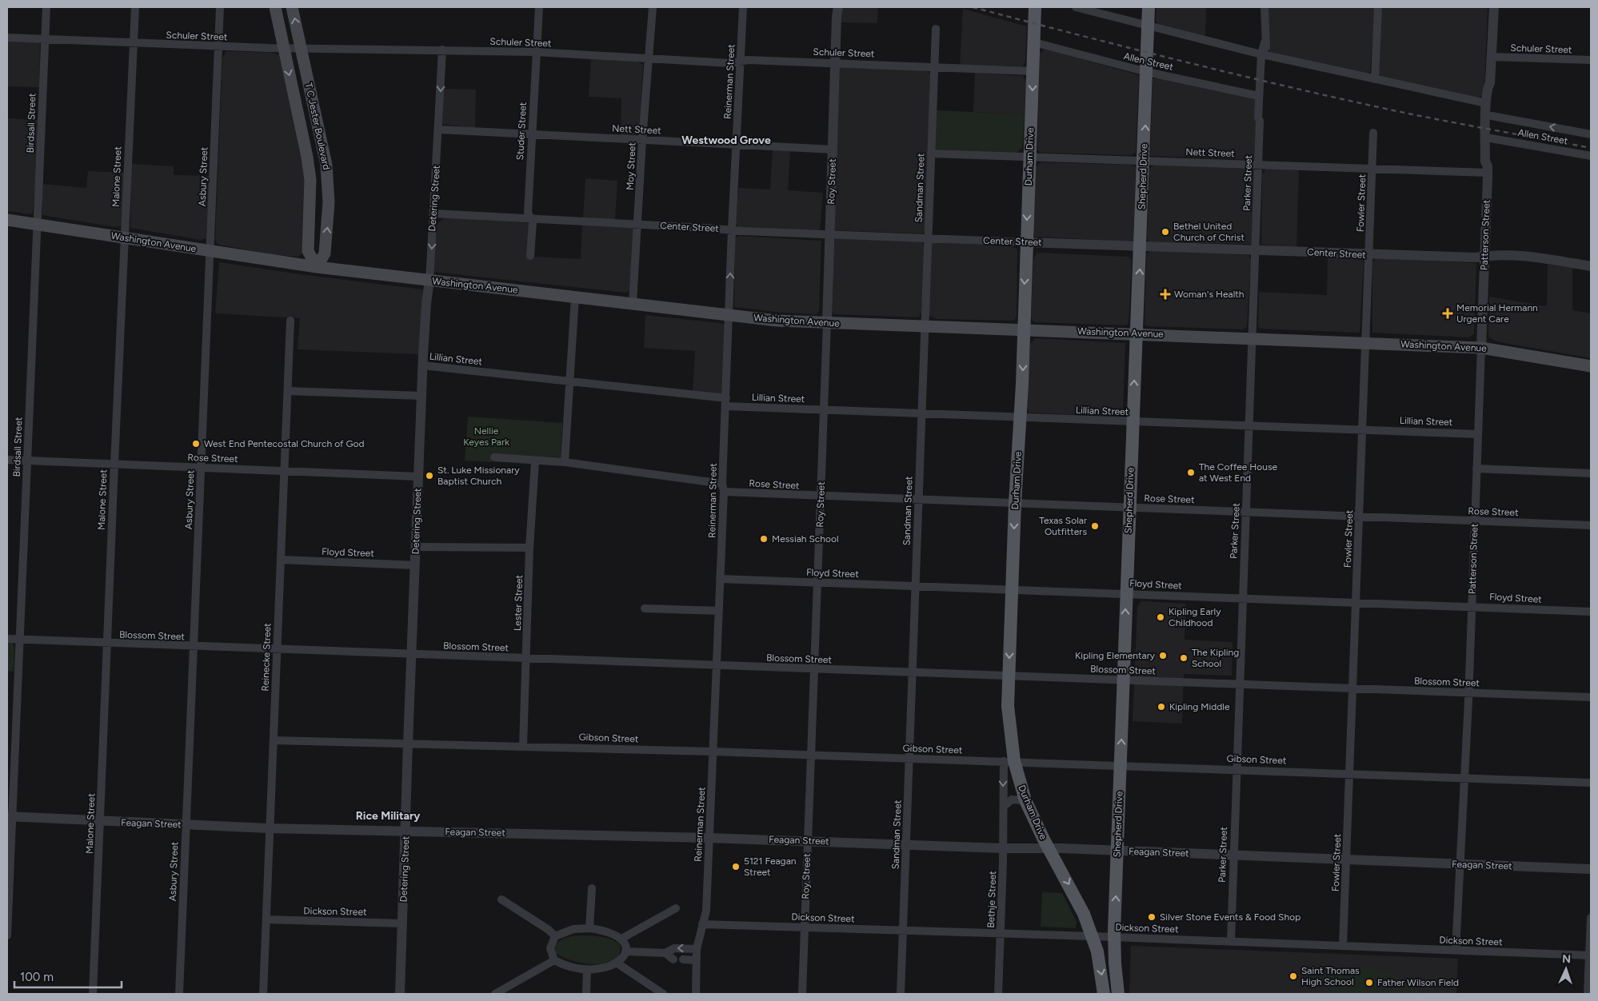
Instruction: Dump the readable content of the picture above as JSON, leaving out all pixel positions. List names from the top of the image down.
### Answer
{
  "streets": {
    "main road": [
      "T C Jester Boulevard",
      "Durham Drive",
      "Shepherd Drive",
      "Washington Avenue"
    ],
    "street": [
      "Schuler Street",
      "Allen Street",
      "Reinerman Street",
      "Birdsall Street",
      "Nett Street",
      "Studer Street",
      "Moy Street",
      "Malone Street",
      "Asbury Street",
      "Roy Street",
      "Parker Street",
      "Sandman Street",
      "Detering Street",
      "Fowler Street",
      "Center Street",
      "Patterson Street",
      "Lillian Street",
      "Rose Street",
      "Floyd Street",
      "Lester Street",
      "Blossom Street",
      "Reinecke Street",
      "Gibson Street",
      "Feagan Street",
      "Bethje Street",
      "Dickson Street"
    ]
  },
  "crossings": [
    ["Schuler Street", "Reinerman Street"],
    ["Schuler Street", "Birdsall Street"],
    ["Schuler Street", "T C Jester Boulevard"],
    ["Schuler Street", "Studer Street"],
    ["Schuler Street", "Durham Drive"],
    ["Schuler Street", "Moy Street"],
    ["Schuler Street", "Malone Street"],
    ["Schuler Street", "Asbury Street"],
    ["Schuler Street", "Roy Street"],
    ["Schuler Street", "Sandman Street"],
    ["Schuler Street", "Detering Street"],
    ["Schuler Street", "Patterson Street"],
    ["Allen Street", "Durham Drive"],
    ["Allen Street", "Shepherd Drive"],
    ["Allen Street", "Parker Street"],
    ["Allen Street", "Patterson Street"],
    ["Reinerman Street", "Nett Street"],
    ["Reinerman Street", "Center Street"],
    ["Reinerman Street", "Washington Avenue"],
    ["Reinerman Street", "Lillian Street"],
    ["Reinerman Street", "Rose Street"],
    ["Reinerman Street", "Floyd Street"],
    ["Reinerman Street", "Blossom Street"],
    ["Reinerman Street", "Gibson Street"],
    ["Reinerman Street", "Feagan Street"],
    ["Reinerman Street", "Dickson Street"],
    ["Birdsall Street", "Washington Avenue"],
    ["Birdsall Street", "Rose Street"],
    ["Birdsall Street", "Blossom Street"],
    ["Birdsall Street", "Feagan Street"],
    ["T C Jester Boulevard", "Washington Avenue"],
    ["Nett Street", "Studer Street"],
    ["Nett Street", "Durham Drive"],
    ["Nett Street", "Moy Street"],
    ["Nett Street", "Shepherd Drive"],
    ["Nett Street", "Roy Street"],
    ["Nett Street", "Parker Street"],
    ["Nett Street", "Sandman Street"],
    ["Nett Street", "Detering Street"],
    ["Nett Street", "Fowler Street"],
    ["Nett Street", "Patterson Street"],
    ["Studer Street", "Center Street"],
    ["Durham Drive", "Center Street"],
    ["Durham Drive", "Washington Avenue"],
    ["Durham Drive", "Lillian Street"],
    ["Durham Drive", "Rose Street"],
    ["Durham Drive", "Floyd Street"],
    ["Durham Drive", "Blossom Street"],
    ["Durham Drive", "Gibson Street"],
    ["Durham Drive", "Feagan Street"],
    ["Durham Drive", "Bethje Street"],
    ["Durham Drive", "Dickson Street"],
    ["Moy Street", "Center Street"],
    ["Moy Street", "Washington Avenue"],
    ["Malone Street", "Washington Avenue"],
    ["Malone Street", "Rose Street"],
    ["Malone Street", "Blossom Street"],
    ["Malone Street", "Feagan Street"],
    ["Asbury Street", "Washington Avenue"],
    ["Asbury Street", "Rose Street"],
    ["Asbury Street", "Blossom Street"],
    ["Asbury Street", "Feagan Street"],
    ["Shepherd Drive", "Center Street"],
    ["Shepherd Drive", "Washington Avenue"],
    ["Shepherd Drive", "Lillian Street"],
    ["Shepherd Drive", "Rose Street"],
    ["Shepherd Drive", "Floyd Street"],
    ["Shepherd Drive", "Blossom Street"],
    ["Shepherd Drive", "Gibson Street"],
    ["Shepherd Drive", "Feagan Street"],
    ["Shepherd Drive", "Dickson Street"],
    ["Roy Street", "Center Street"],
    ["Roy Street", "Washington Avenue"],
    ["Roy Street", "Lillian Street"],
    ["Roy Street", "Rose Street"],
    ["Roy Street", "Floyd Street"],
    ["Roy Street", "Blossom Street"],
    ["Roy Street", "Gibson Street"],
    ["Roy Street", "Feagan Street"],
    ["Roy Street", "Dickson Street"],
    ["Parker Street", "Center Street"],
    ["Parker Street", "Washington Avenue"],
    ["Parker Street", "Lillian Street"],
    ["Parker Street", "Rose Street"],
    ["Parker Street", "Floyd Street"],
    ["Parker Street", "Blossom Street"],
    ["Parker Street", "Gibson Street"],
    ["Parker Street", "Feagan Street"],
    ["Parker Street", "Dickson Street"],
    ["Sandman Street", "Center Street"],
    ["Sandman Street", "Washington Avenue"],
    ["Sandman Street", "Lillian Street"],
    ["Sandman Street", "Rose Street"],
    ["Sandman Street", "Floyd Street"],
    ["Sandman Street", "Blossom Street"],
    ["Sandman Street", "Gibson Street"],
    ["Sandman Street", "Feagan Street"],
    ["Sandman Street", "Dickson Street"],
    ["Detering Street", "Center Street"],
    ["Detering Street", "Washington Avenue"],
    ["Detering Street", "Lillian Street"],
    ["Detering Street", "Rose Street"],
    ["Detering Street", "Floyd Street"],
    ["Detering Street", "Blossom Street"],
    ["Detering Street", "Gibson Street"],
    ["Detering Street", "Feagan Street"],
    ["Detering Street", "Dickson Street"],
    ["Fowler Street", "Center Street"],
    ["Fowler Street", "Washington Avenue"],
    ["Fowler Street", "Lillian Street"],
    ["Fowler Street", "Rose Street"],
    ["Fowler Street", "Floyd Street"],
    ["Fowler Street", "Blossom Street"],
    ["Fowler Street", "Gibson Street"],
    ["Fowler Street", "Feagan Street"],
    ["Fowler Street", "Dickson Street"],
    ["Center Street", "Patterson Street"],
    ["Patterson Street", "Washington Avenue"],
    ["Patterson Street", "Lillian Street"],
    ["Patterson Street", "Rose Street"],
    ["Patterson Street", "Floyd Street"],
    ["Patterson Street", "Blossom Street"],
    ["Patterson Street", "Gibson Street"],
    ["Patterson Street", "Feagan Street"],
    ["Patterson Street", "Dickson Street"],
    ["Rose Street", "Lester Street"],
    ["Rose Street", "Reinecke Street"],
    ["Floyd Street", "Reinecke Street"],
    ["Lester Street", "Blossom Street"],
    ["Lester Street", "Gibson Street"],
    ["Blossom Street", "Reinecke Street"],
    ["Reinecke Street", "Gibson Street"],
    ["Reinecke Street", "Feagan Street"],
    ["Reinecke Street", "Dickson Street"],
    ["Gibson Street", "Bethje Street"],
    ["Feagan Street", "Bethje Street"],
    ["Bethje Street", "Dickson Street"]
  ],
  "one_way": ["Durham Drive", "Shepherd Drive"],
  "districts": ["Westwood Grove", "Rice Military"],
  "parks": ["Nellie Keyes Park"],
  "places": {
    "other": [
      "Bethel United Church of Christ",
      "West End Pentecostal Church of God",
      "The Coffee House at West End",
      "St. Luke Missionary Baptist Church",
      "Texas Solar Outfitters",
      "Messiah School",
      "Kipling Early Childhood",
      "Kipling Elementary",
      "The Kipling School",
      "Kipling Middle",
      "5121 Feagan Street",
      "Silver Stone Events & Food Shop",
      "Saint Thomas High School",
      "Father Wilson Field"
    ],
    "health": ["Woman's Health", "Memorial Hermann Urgent Care"]
  },
  "scale_bar": "100 m",
  "north": "top"
}
